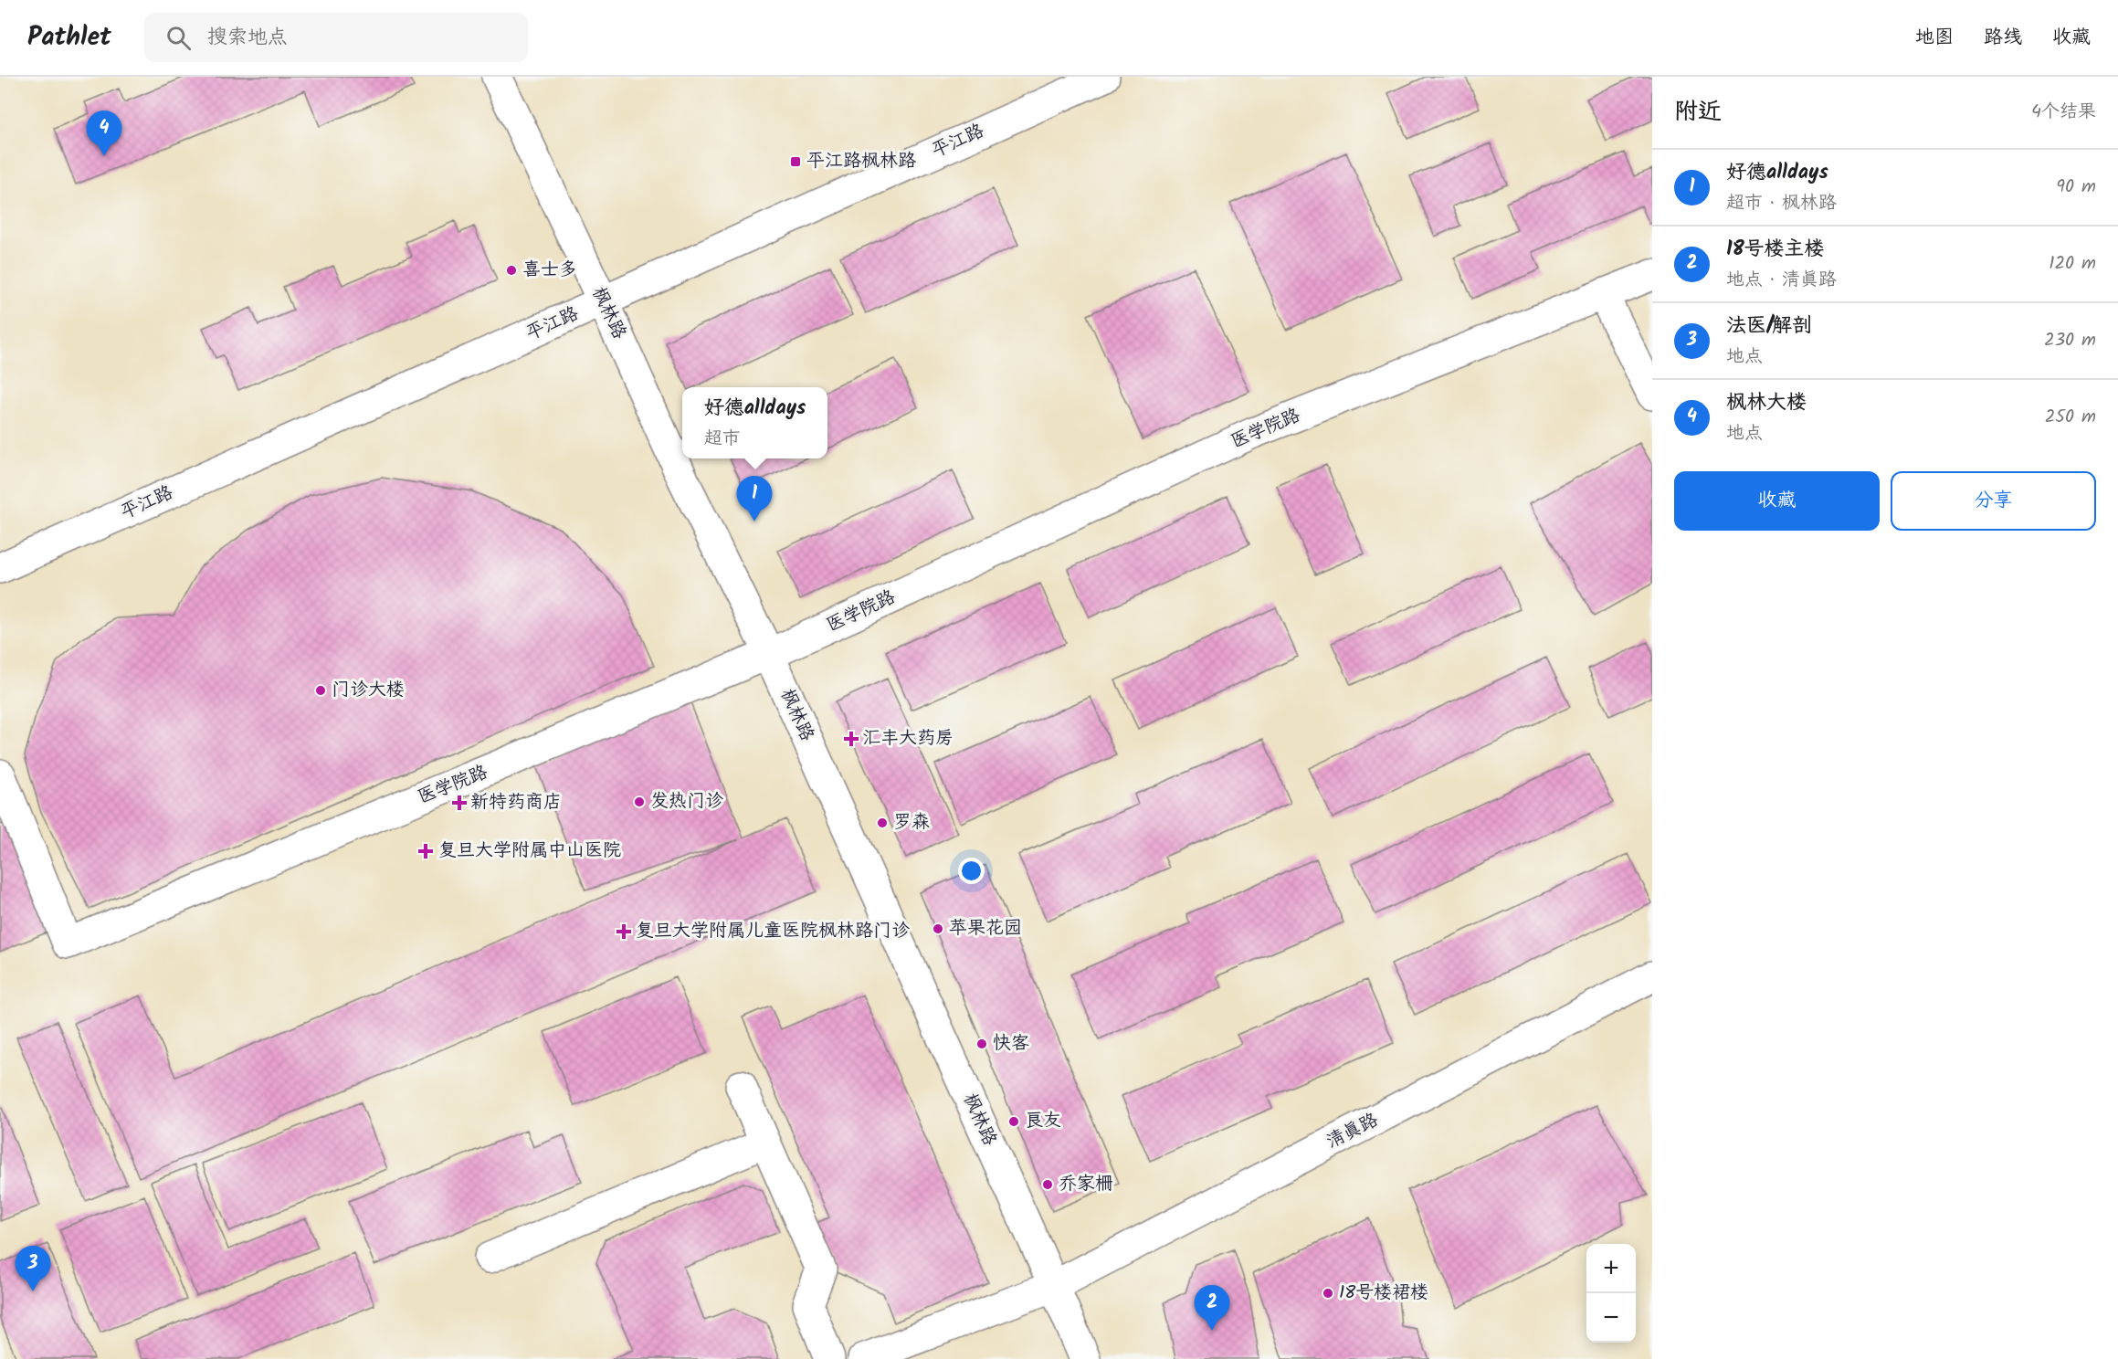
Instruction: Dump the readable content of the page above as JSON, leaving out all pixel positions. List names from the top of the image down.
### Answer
{
  "streets": {
    "street": [
      "平江路",
      "枫林路",
      "医学院路",
      "清真路"
    ]
  },
  "crossings": [
    ["平江路", "枫林路"],
    ["枫林路", "医学院路"],
    ["枫林路", "清真路"]
  ],
  "places": {
    "transit": ["平江路枫林路"],
    "other": [
      "喜士多",
      "门诊大楼",
      "发热门诊",
      "罗森",
      "苹果花园",
      "快客",
      "良友",
      "乔家栅",
      "18号楼裙楼"
    ],
    "health": [
      "汇丰大药房",
      "新特药商店",
      "复旦大学附属中山医院",
      "复旦大学附属儿童医院枫林路门诊"
    ]
  },
  "page": {
    "header": "Pathlet",
    "search": "搜索地点",
    "nav": ["地图", "路线", "收藏"],
    "heading": ["附近", "4个结果"],
    "pins": [
      "4",
      "1",
      "3",
      "2"
    ],
    "list": [
      {
        "mark": "1",
        "name": "好德alldays",
        "note": "超市 · 枫林路",
        "value": "90 m"
      },
      {
        "mark": "2",
        "name": "18号楼主楼",
        "note": "地点 · 清真路",
        "value": "120 m"
      },
      {
        "mark": "3",
        "name": "法医/解剖",
        "note": "地点",
        "value": "230 m"
      },
      {
        "mark": "4",
        "name": "枫林大楼",
        "note": "地点",
        "value": "250 m"
      }
    ],
    "popup": ["好德alldays", "超市"],
    "buttons": ["收藏", "分享"],
    "map_buttons": ["+", "−"]
  }
}
